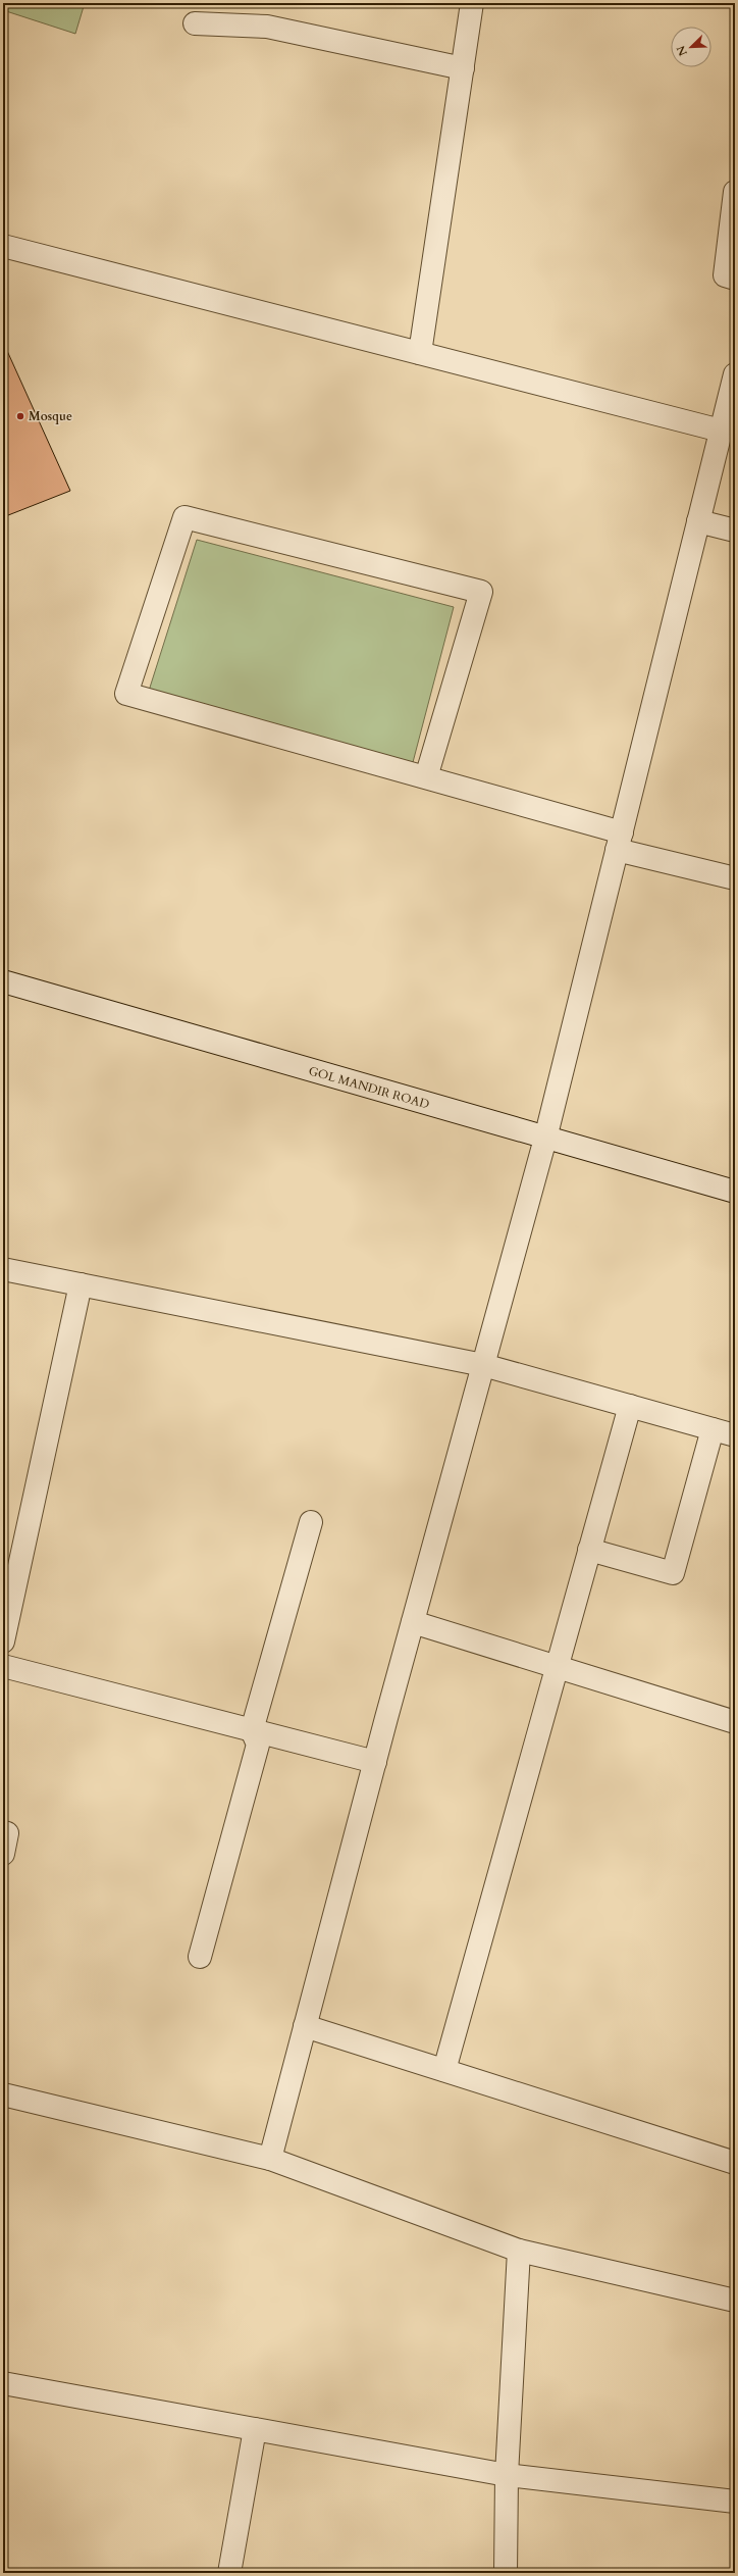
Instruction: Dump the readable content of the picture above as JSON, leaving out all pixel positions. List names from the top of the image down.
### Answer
{
  "streets": {
    "street": ["GOL MANDIR ROAD"]
  },
  "places": ["Mosque"],
  "north": "bottom left"
}
